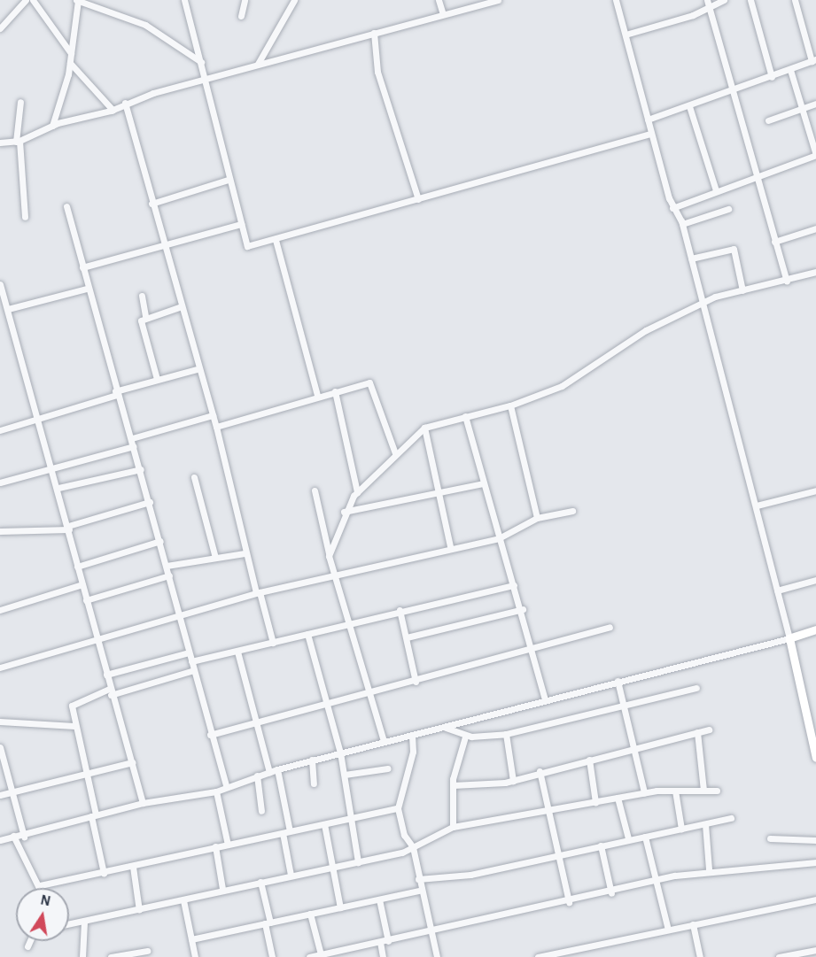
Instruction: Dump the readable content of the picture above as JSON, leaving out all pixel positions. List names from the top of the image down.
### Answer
{
  "north": "top"
}
